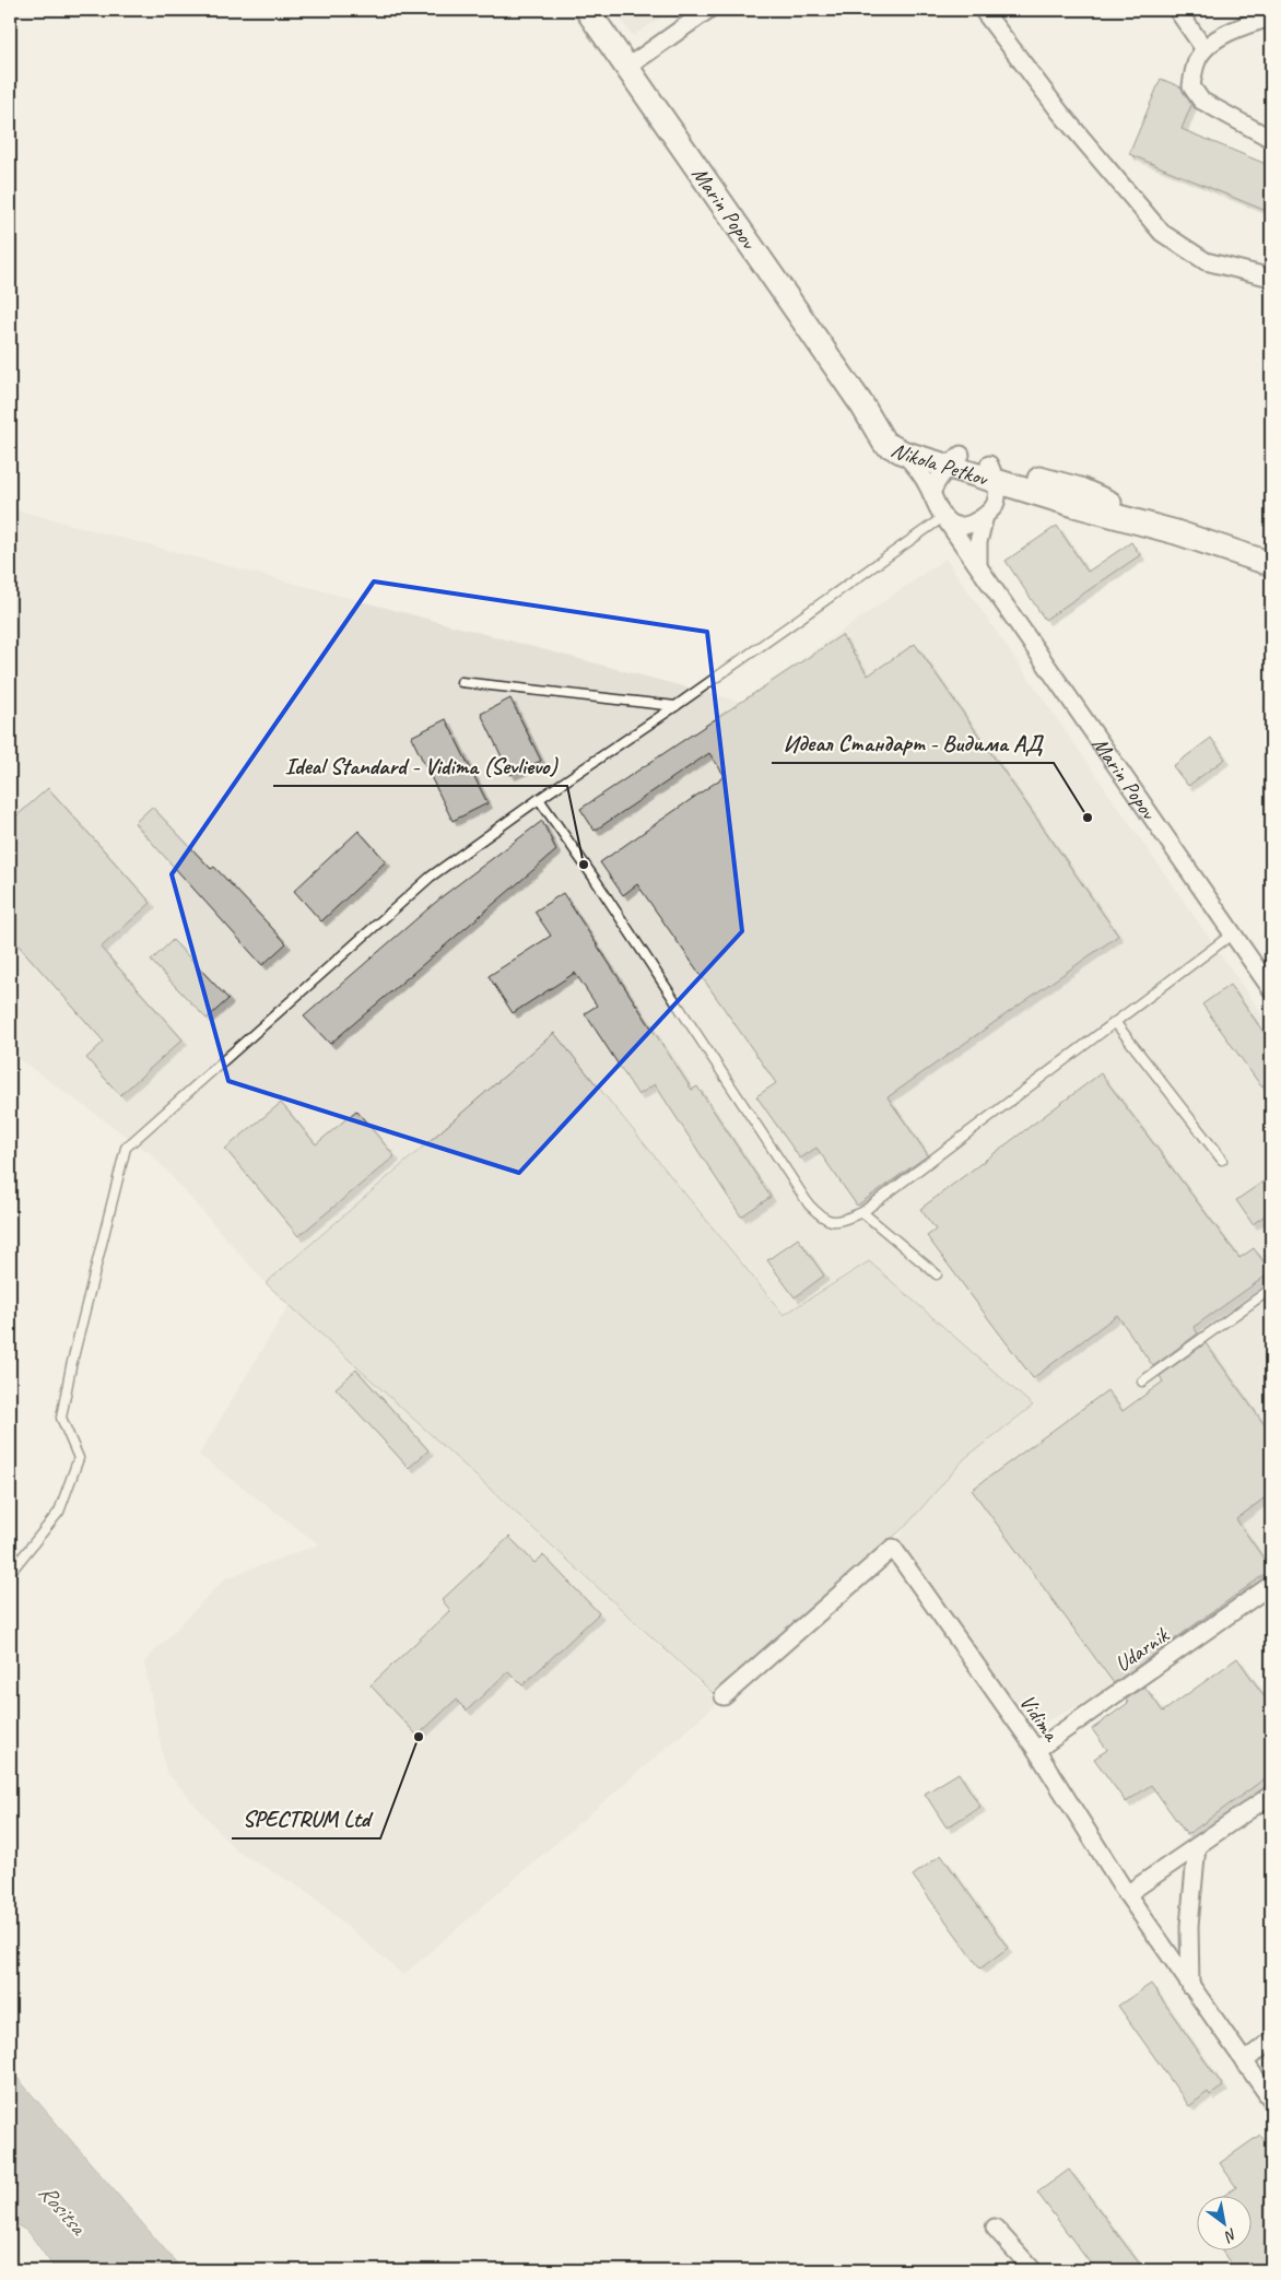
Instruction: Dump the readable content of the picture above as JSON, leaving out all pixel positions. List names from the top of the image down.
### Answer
{
  "streets": {
    "main road": ["Marin Popov", "Nikola Petkov"],
    "street": ["Udarnik", "Vidima"]
  },
  "crossings": [
    ["Marin Popov", "Nikola Petkov"],
    ["Udarnik", "Vidima"]
  ],
  "water": ["Rositsa"],
  "places": ["Идеал Стандарт - Видима АД", "Ideal Standard - Vidima (Sevlievo)", "SPECTRUM Ltd"],
  "north": "bottom right"
}
